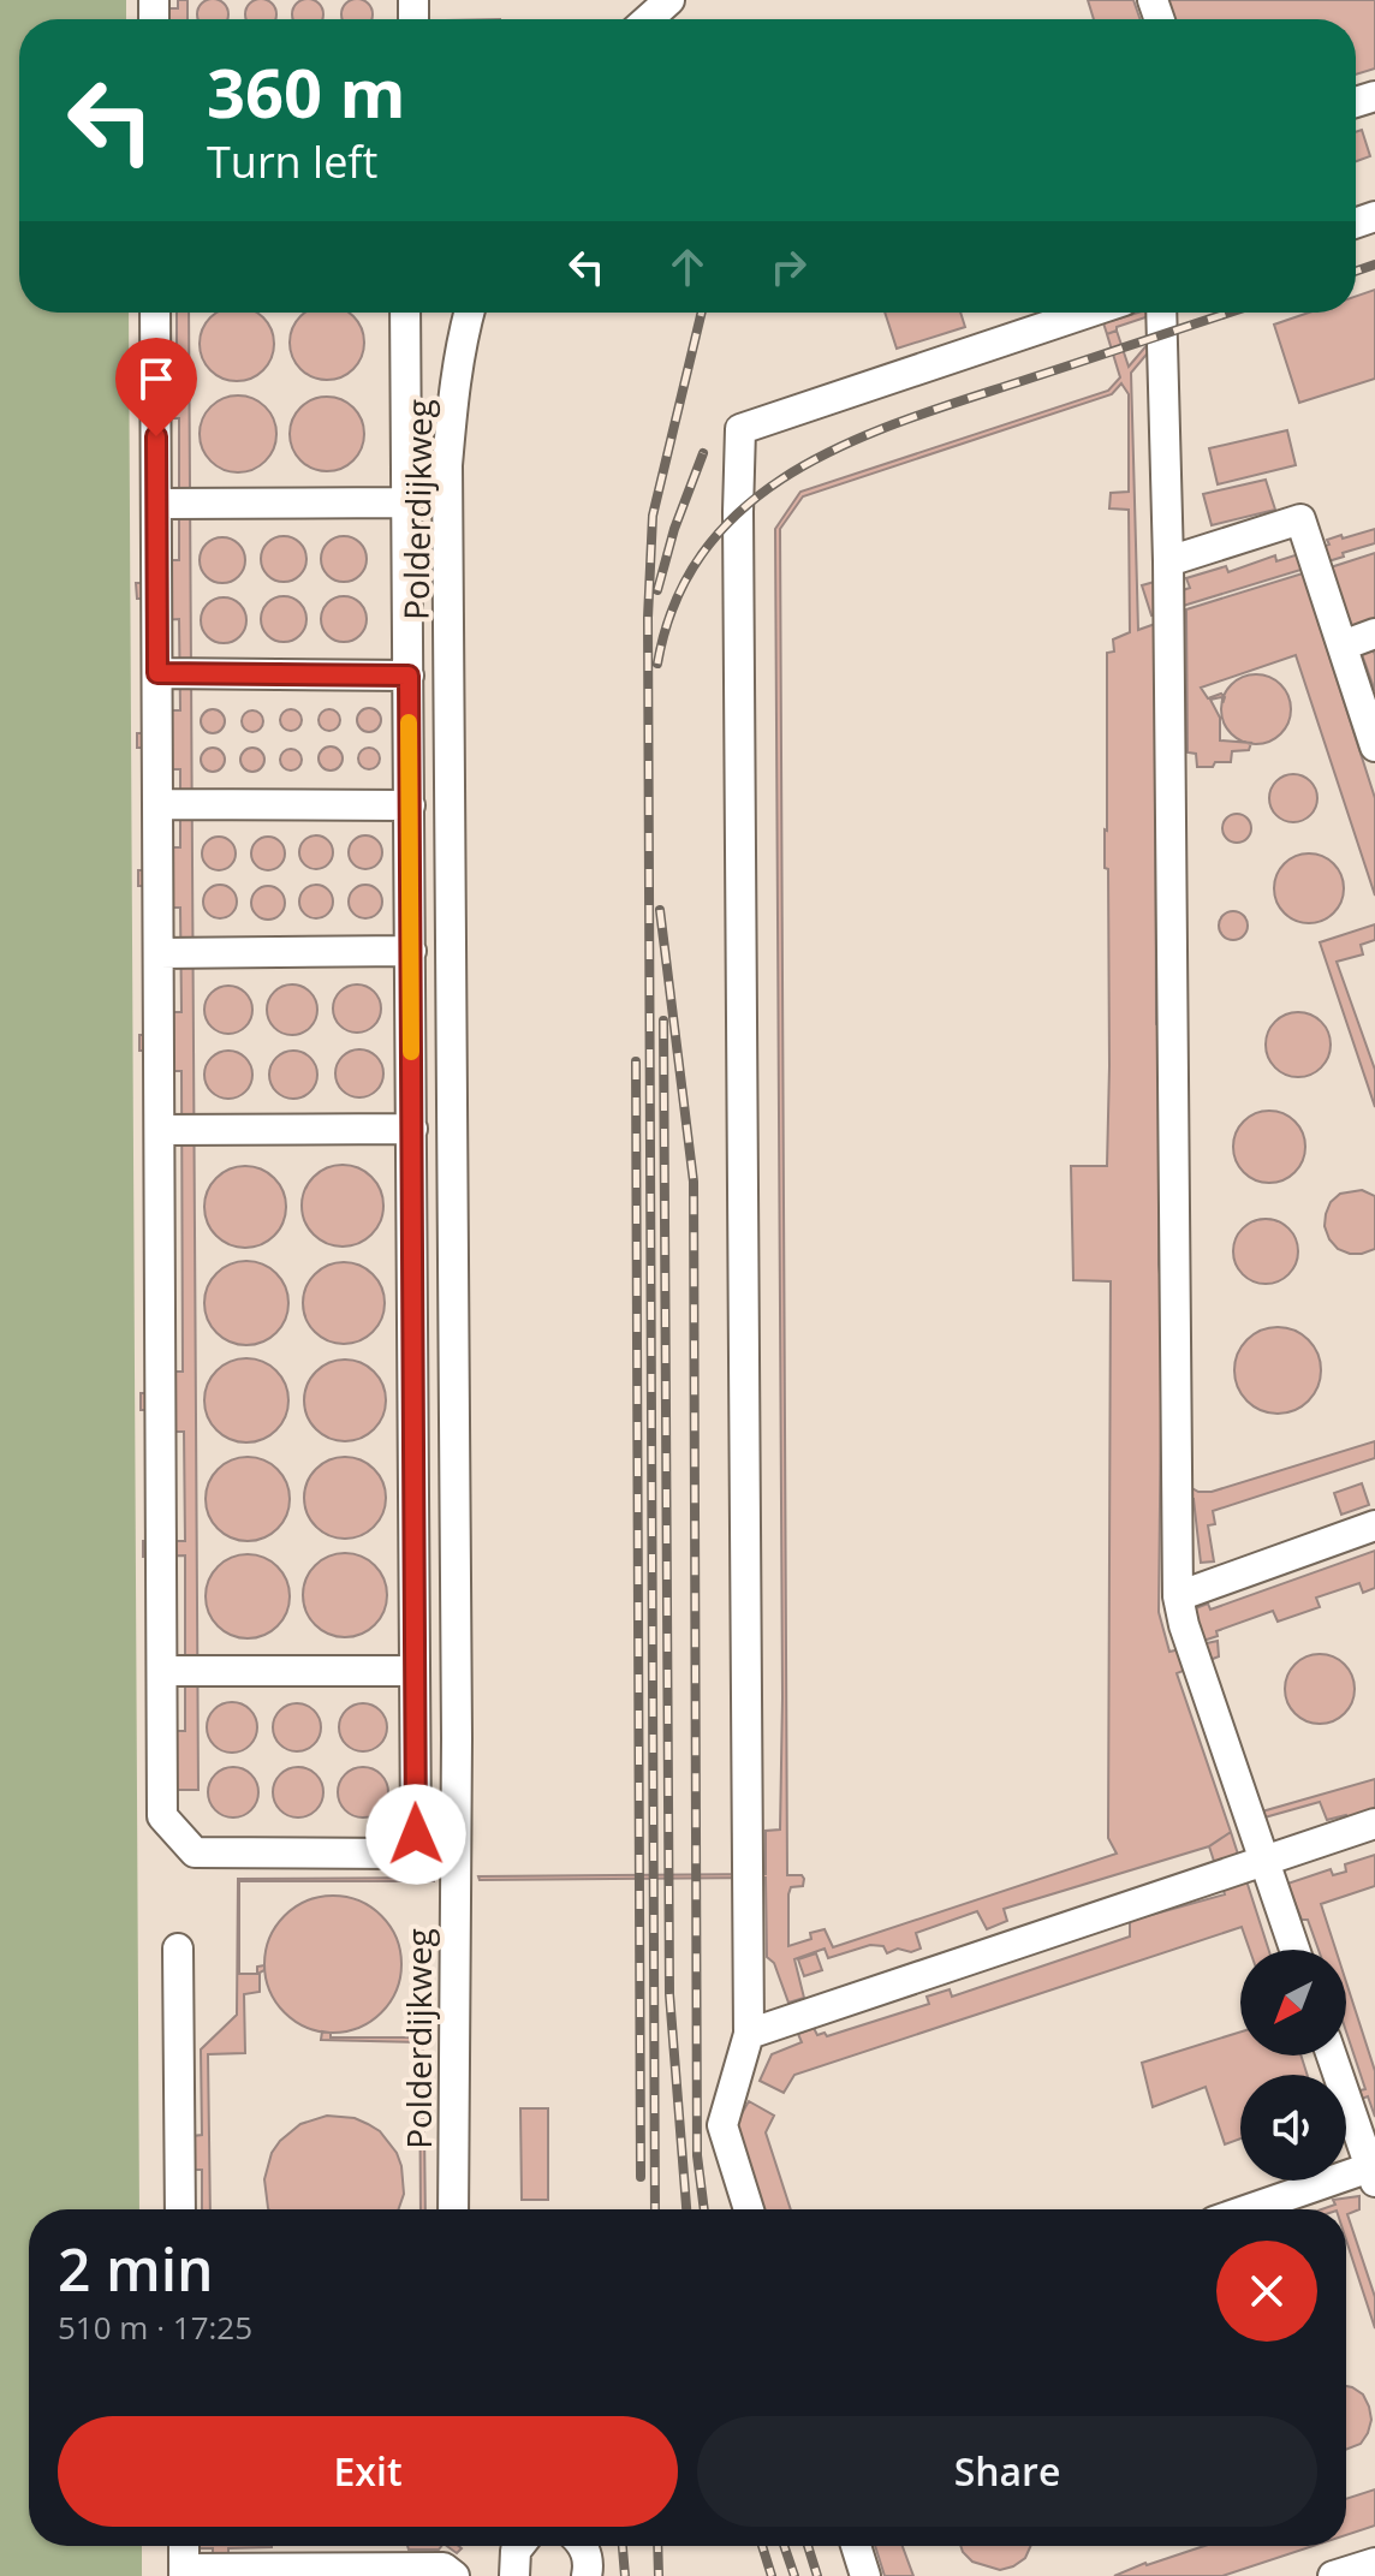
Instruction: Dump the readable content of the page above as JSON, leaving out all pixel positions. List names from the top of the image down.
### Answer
{
  "streets": {
    "street": ["Polderdijkweg"]
  },
  "north": "bottom left",
  "page": {
    "turn": ["360 m", "Turn left"],
    "heading": ["2 min", "510 m · 17:25"],
    "buttons": ["Exit", "Share"]
  }
}
